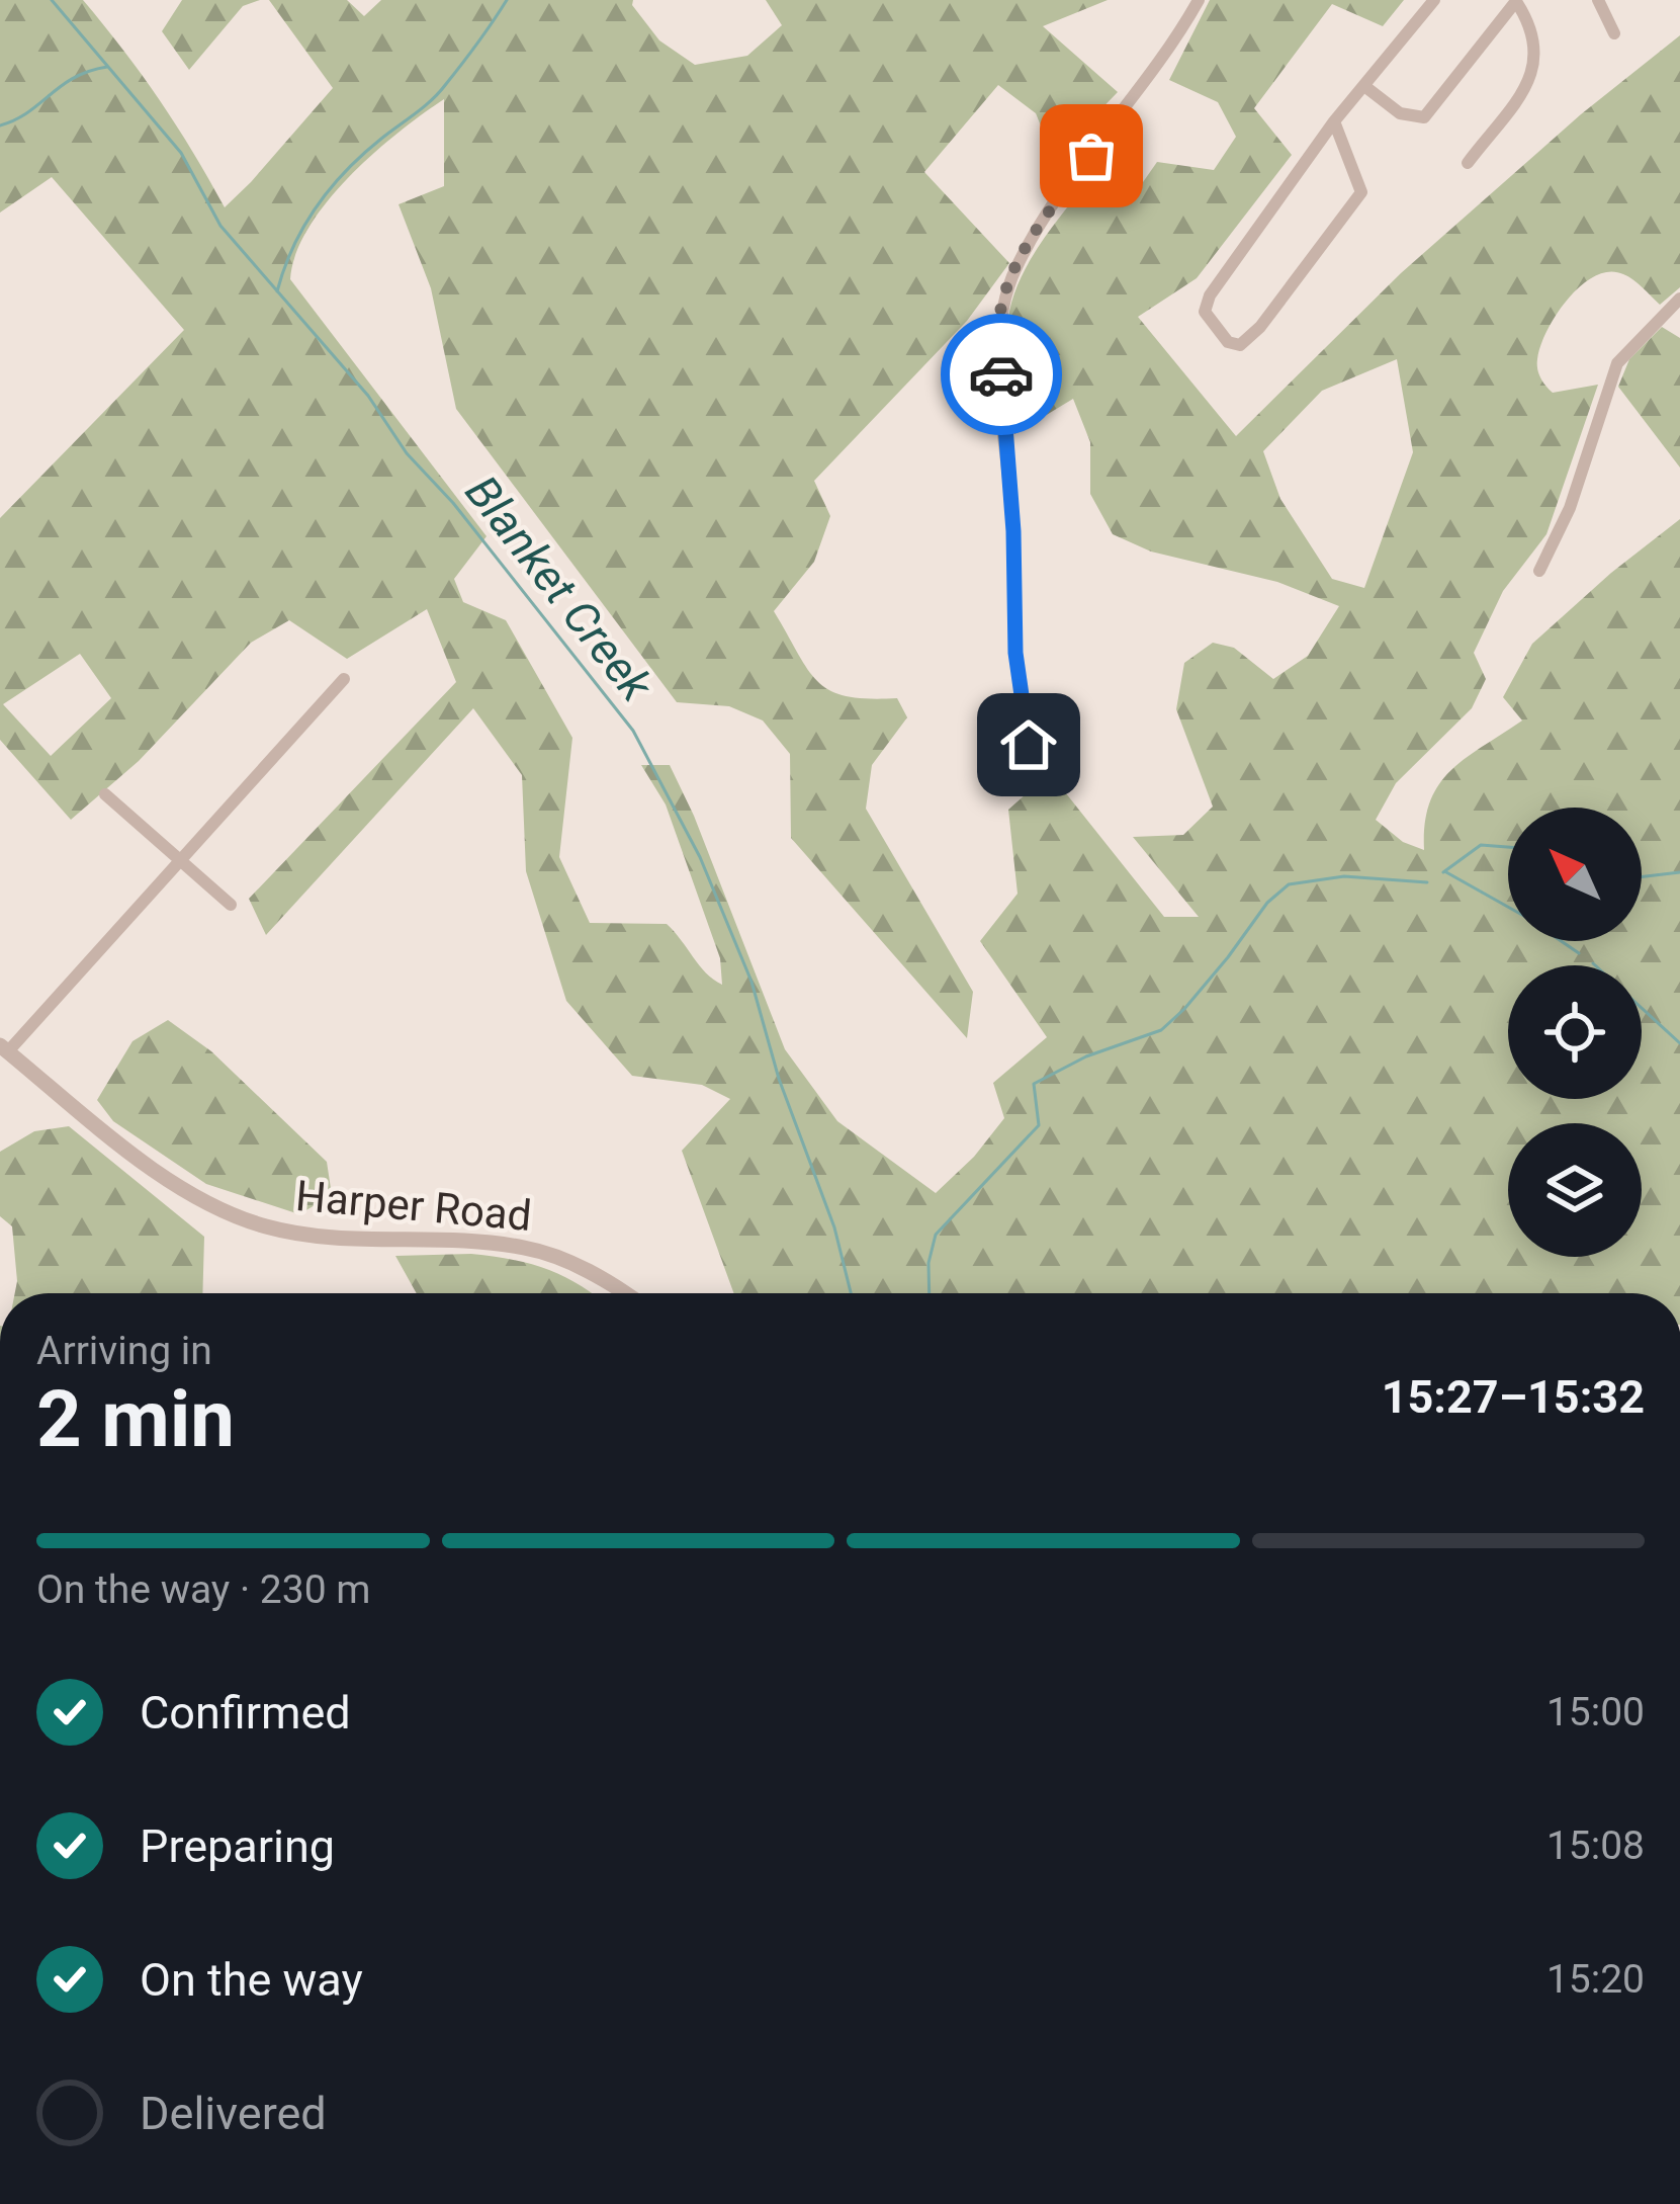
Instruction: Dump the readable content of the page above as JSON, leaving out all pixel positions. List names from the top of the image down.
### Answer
{
  "streets": {
    "street": ["Harper Road"]
  },
  "water": ["Blanket Creek"],
  "north": "top left",
  "page": {
    "heading": ["2 min", "Arriving in", "15:27–15:32"],
    "bar": "On the way · 230 m",
    "list": [
      ["Confirmed", "15:00"],
      ["Preparing", "15:08"],
      ["On the way", "15:20"],
      "Delivered"
    ]
  }
}
